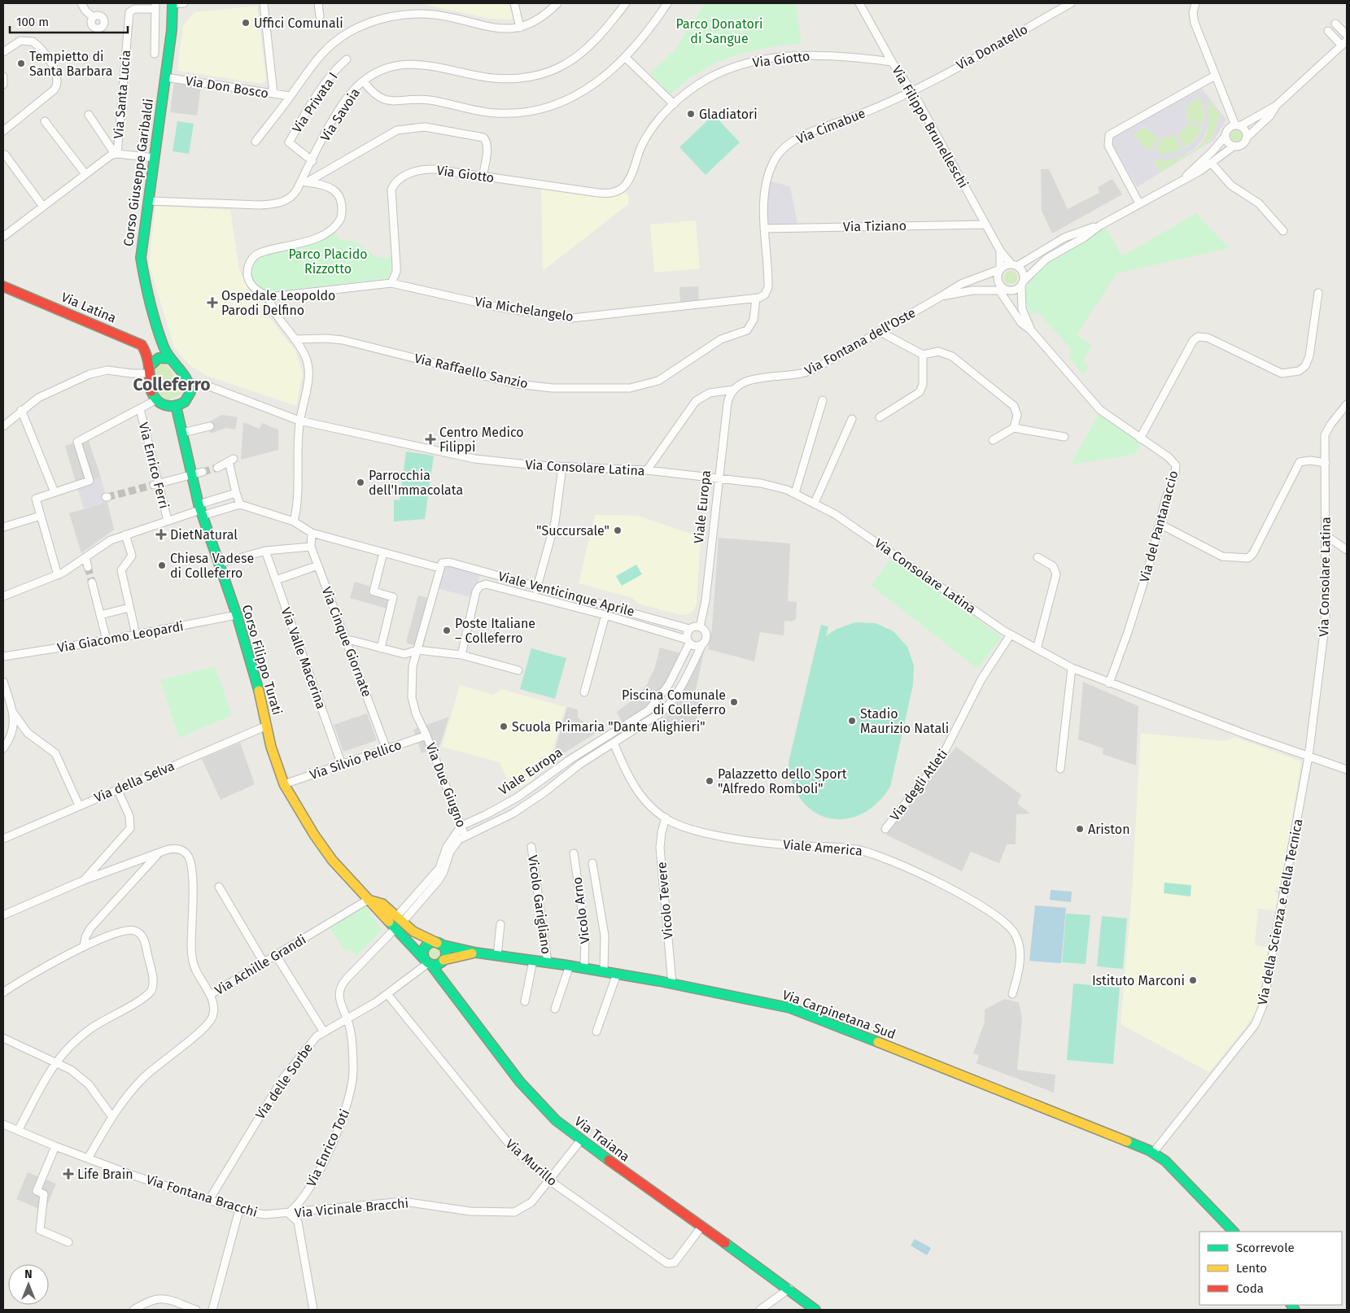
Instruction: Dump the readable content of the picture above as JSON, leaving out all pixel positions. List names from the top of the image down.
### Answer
{
  "streets": {
    "main road": [
      "Corso Giuseppe Garibaldi",
      "Via Latina",
      "Corso Filippo Turati",
      "Via Carpinetana Sud",
      "Via Traiana"
    ],
    "street": [
      "Via Donatello",
      "Via Giotto",
      "Via Don Bosco",
      "Via Santa Lucia",
      "Via Privata I",
      "Via Savoia",
      "Via Cimabue",
      "Via Filippo Brunelleschi",
      "Via Tiziano",
      "Via Michelangelo",
      "Via Fontana dell'Oste",
      "Via Raffaello Sanzio",
      "Via Enrico Ferri",
      "Via Consolare Latina",
      "Viale Europa",
      "Via del Pantanaccio",
      "Viale Venticinque Aprile",
      "Via Giacomo Leopardi",
      "Via Cinque Giornate",
      "Via Valle Macerina",
      "Via Silvio Pellico",
      "Via della Selva",
      "Via Due Giugno",
      "Via degli Atleti",
      "Viale America",
      "Vicolo Tevere",
      "Vicolo Garigliano",
      "Vicolo Arno",
      "Via della Scienza e della Tecnica",
      "Via Achille Grandi",
      "Via delle Sorbe",
      "Via Enrico Toti",
      "Via Murillo",
      "Via Fontana Bracchi",
      "Via Vicinale Bracchi"
    ]
  },
  "crossings": [
    ["Via Donatello", "Via Cimabue"],
    ["Via Donatello", "Via Filippo Brunelleschi"],
    ["Via Giotto", "Via Filippo Brunelleschi"],
    ["Via Giotto", "Via Michelangelo"],
    ["Via Don Bosco", "Corso Giuseppe Garibaldi"],
    ["Via Privata I", "Via Savoia"],
    ["Via Savoia", "Corso Giuseppe Garibaldi"],
    ["Via Cimabue", "Via Filippo Brunelleschi"],
    ["Via Cimabue", "Via Tiziano"],
    ["Via Cimabue", "Via Michelangelo"],
    ["Via Cimabue", "Via Raffaello Sanzio"],
    ["Via Filippo Brunelleschi", "Via Tiziano"],
    ["Via Filippo Brunelleschi", "Via Fontana dell'Oste"],
    ["Via Filippo Brunelleschi", "Via del Pantanaccio"],
    ["Corso Giuseppe Garibaldi", "Via Latina"],
    ["Corso Giuseppe Garibaldi", "Via Consolare Latina"],
    ["Corso Giuseppe Garibaldi", "Corso Filippo Turati"],
    ["Via Latina", "Via Consolare Latina"],
    ["Via Latina", "Corso Filippo Turati"],
    ["Via Michelangelo", "Via Raffaello Sanzio"],
    ["Via Fontana dell'Oste", "Via Consolare Latina"],
    ["Via Fontana dell'Oste", "Viale Europa"],
    ["Via Fontana dell'Oste", "Via del Pantanaccio"],
    ["Via Consolare Latina", "Viale Europa"],
    ["Via Consolare Latina", "Via del Pantanaccio"],
    ["Via Consolare Latina", "Corso Filippo Turati"],
    ["Via Consolare Latina", "Via degli Atleti"],
    ["Via Consolare Latina", "Via della Scienza e della Tecnica"],
    ["Viale Europa", "Viale Venticinque Aprile"],
    ["Viale Europa", "Corso Filippo Turati"],
    ["Viale Europa", "Via Due Giugno"],
    ["Viale Europa", "Viale America"],
    ["Viale Europa", "Via Enrico Toti"],
    ["Viale Venticinque Aprile", "Via Cinque Giornate"],
    ["Viale Venticinque Aprile", "Via Due Giugno"],
    ["Via Giacomo Leopardi", "Corso Filippo Turati"],
    ["Via Cinque Giornate", "Via Silvio Pellico"],
    ["Via Valle Macerina", "Via Silvio Pellico"],
    ["Corso Filippo Turati", "Via Silvio Pellico"],
    ["Corso Filippo Turati", "Via della Selva"],
    ["Corso Filippo Turati", "Via Achille Grandi"],
    ["Corso Filippo Turati", "Via Carpinetana Sud"],
    ["Corso Filippo Turati", "Via delle Sorbe"],
    ["Corso Filippo Turati", "Via Traiana"],
    ["Corso Filippo Turati", "Via Enrico Toti"],
    ["Via Silvio Pellico", "Via Due Giugno"],
    ["Viale America", "Vicolo Tevere"],
    ["Vicolo Tevere", "Via Carpinetana Sud"],
    ["Vicolo Garigliano", "Via Carpinetana Sud"],
    ["Vicolo Arno", "Via Carpinetana Sud"],
    ["Via della Scienza e della Tecnica", "Via Carpinetana Sud"],
    ["Via Achille Grandi", "Via Fontana Bracchi"],
    ["Via Carpinetana Sud", "Via delle Sorbe"],
    ["Via Carpinetana Sud", "Via Traiana"],
    ["Via delle Sorbe", "Via Traiana"],
    ["Via delle Sorbe", "Via Enrico Toti"],
    ["Via delle Sorbe", "Via Murillo"],
    ["Via delle Sorbe", "Via Fontana Bracchi"],
    ["Via Traiana", "Via Murillo"],
    ["Via Traiana", "Via Vicinale Bracchi"],
    ["Via Enrico Toti", "Via Fontana Bracchi"],
    ["Via Enrico Toti", "Via Vicinale Bracchi"],
    ["Via Murillo", "Via Vicinale Bracchi"],
    ["Via Fontana Bracchi", "Via Vicinale Bracchi"]
  ],
  "districts": ["Colleferro"],
  "parks": ["Parco Donatori di Sangue", "Parco Placido Rizzotto"],
  "places": {
    "other": [
      "Uffici Comunali",
      "Tempietto di Santa Barbara",
      "Gladiatori",
      "Parrocchia dell'Immacolata",
      "\"Succursale\"",
      "Chiesa Vadese di Colleferro",
      "Poste Italiane – Colleferro",
      "Piscina Comunale di Colleferro",
      "Stadio Maurizio Natali",
      "Scuola Primaria \"Dante Alighieri\"",
      "Palazzetto dello Sport \"Alfredo Romboli\"",
      "Ariston",
      "Istituto Marconi"
    ],
    "health": [
      "Ospedale Leopoldo Parodi Delfino",
      "Centro Medico Filippi",
      "DietNatural",
      "Life Brain"
    ]
  },
  "legend": ["Scorrevole", "Lento", "Coda"],
  "scale_bar": "100 m",
  "north": "top"
}
